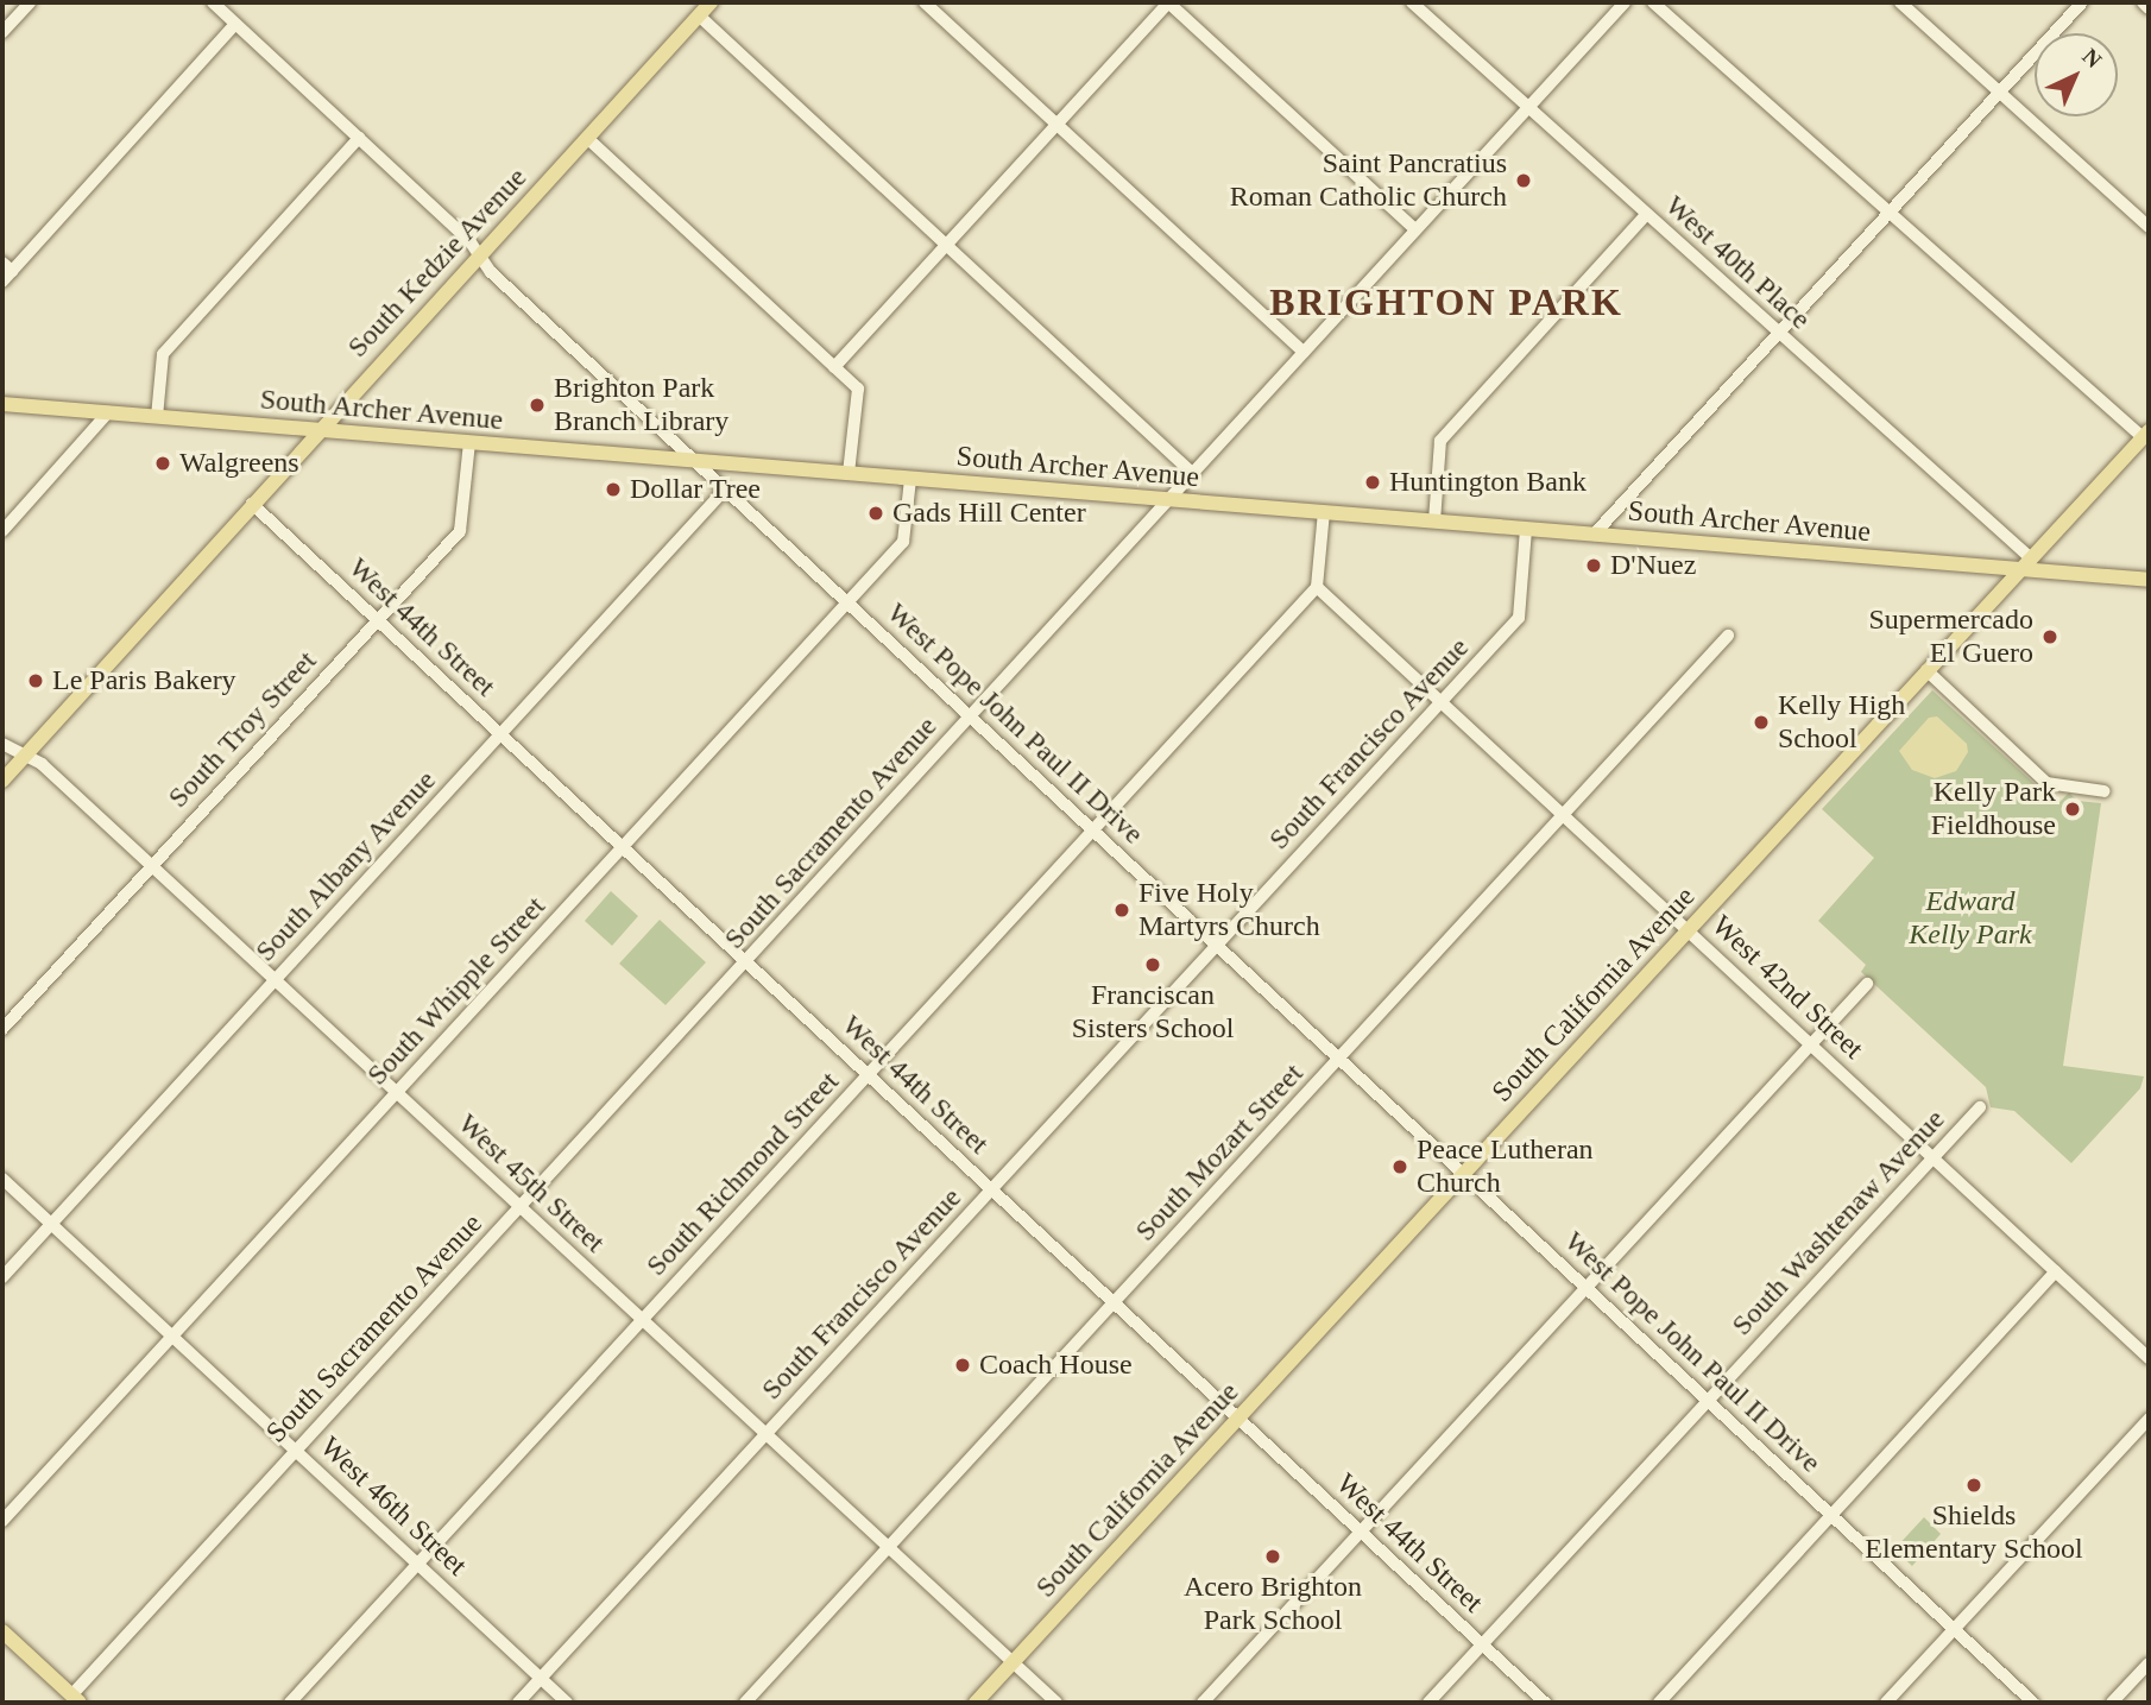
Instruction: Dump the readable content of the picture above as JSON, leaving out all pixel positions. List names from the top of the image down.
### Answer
{
  "streets": {
    "main road": ["South Kedzie Avenue", "South Archer Avenue", "South California Avenue"],
    "street": [
      "West 40th Place",
      "West 44th Street",
      "West Pope John Paul II Drive",
      "South Troy Street",
      "South Francisco Avenue",
      "South Sacramento Avenue",
      "South Albany Avenue",
      "West 42nd Street",
      "South Whipple Street",
      "South Mozart Street",
      "South Richmond Street",
      "West 45th Street",
      "South Washtenaw Avenue",
      "West 46th Street"
    ]
  },
  "crossings": [
    ["South Kedzie Avenue", "South Archer Avenue"],
    ["South Kedzie Avenue", "West 44th Street"],
    ["South Kedzie Avenue", "West Pope John Paul II Drive"],
    ["South Kedzie Avenue", "West 45th Street"],
    ["West 40th Place", "South Archer Avenue"],
    ["West 40th Place", "South Sacramento Avenue"],
    ["West 40th Place", "South California Avenue"],
    ["South Archer Avenue", "West Pope John Paul II Drive"],
    ["South Archer Avenue", "South Troy Street"],
    ["South Archer Avenue", "South Francisco Avenue"],
    ["South Archer Avenue", "South Sacramento Avenue"],
    ["South Archer Avenue", "South Whipple Street"],
    ["South Archer Avenue", "South California Avenue"],
    ["West 44th Street", "South Troy Street"],
    ["West 44th Street", "South Francisco Avenue"],
    ["West 44th Street", "South Sacramento Avenue"],
    ["West 44th Street", "South Albany Avenue"],
    ["West 44th Street", "South Whipple Street"],
    ["West 44th Street", "South California Avenue"],
    ["West 44th Street", "South Mozart Street"],
    ["West 44th Street", "South Richmond Street"],
    ["West 44th Street", "South Washtenaw Avenue"],
    ["West Pope John Paul II Drive", "South Francisco Avenue"],
    ["West Pope John Paul II Drive", "South Sacramento Avenue"],
    ["West Pope John Paul II Drive", "South Albany Avenue"],
    ["West Pope John Paul II Drive", "South Whipple Street"],
    ["West Pope John Paul II Drive", "South California Avenue"],
    ["West Pope John Paul II Drive", "South Mozart Street"],
    ["West Pope John Paul II Drive", "South Richmond Street"],
    ["West Pope John Paul II Drive", "South Washtenaw Avenue"],
    ["South Troy Street", "West 45th Street"],
    ["South Francisco Avenue", "West 42nd Street"],
    ["South Francisco Avenue", "West 45th Street"],
    ["South Francisco Avenue", "West 46th Street"],
    ["South Sacramento Avenue", "West 45th Street"],
    ["South Sacramento Avenue", "West 46th Street"],
    ["South Albany Avenue", "West 45th Street"],
    ["South Albany Avenue", "West 46th Street"],
    ["West 42nd Street", "South California Avenue"],
    ["West 42nd Street", "South Mozart Street"],
    ["West 42nd Street", "South Richmond Street"],
    ["West 42nd Street", "South Washtenaw Avenue"],
    ["South Whipple Street", "West 45th Street"],
    ["South Whipple Street", "West 46th Street"],
    ["South California Avenue", "West 45th Street"],
    ["South Mozart Street", "West 45th Street"],
    ["South Richmond Street", "West 45th Street"],
    ["South Richmond Street", "West 46th Street"]
  ],
  "districts": ["BRIGHTON PARK"],
  "parks": ["Edward Kelly Park"],
  "places": [
    "Saint Pancratius Roman Catholic Church",
    "Brighton Park Branch Library",
    "Walgreens",
    "Huntington Bank",
    "Dollar Tree",
    "Gads Hill Center",
    "D'Nuez",
    "Supermercado El Guero",
    "Le Paris Bakery",
    "Kelly High School",
    "Kelly Park Fieldhouse",
    "Five Holy Martyrs Church",
    "Franciscan Sisters School",
    "Peace Lutheran Church",
    "Coach House",
    "Shields Elementary School",
    "Acero Brighton Park School"
  ],
  "north": "top right"
}
